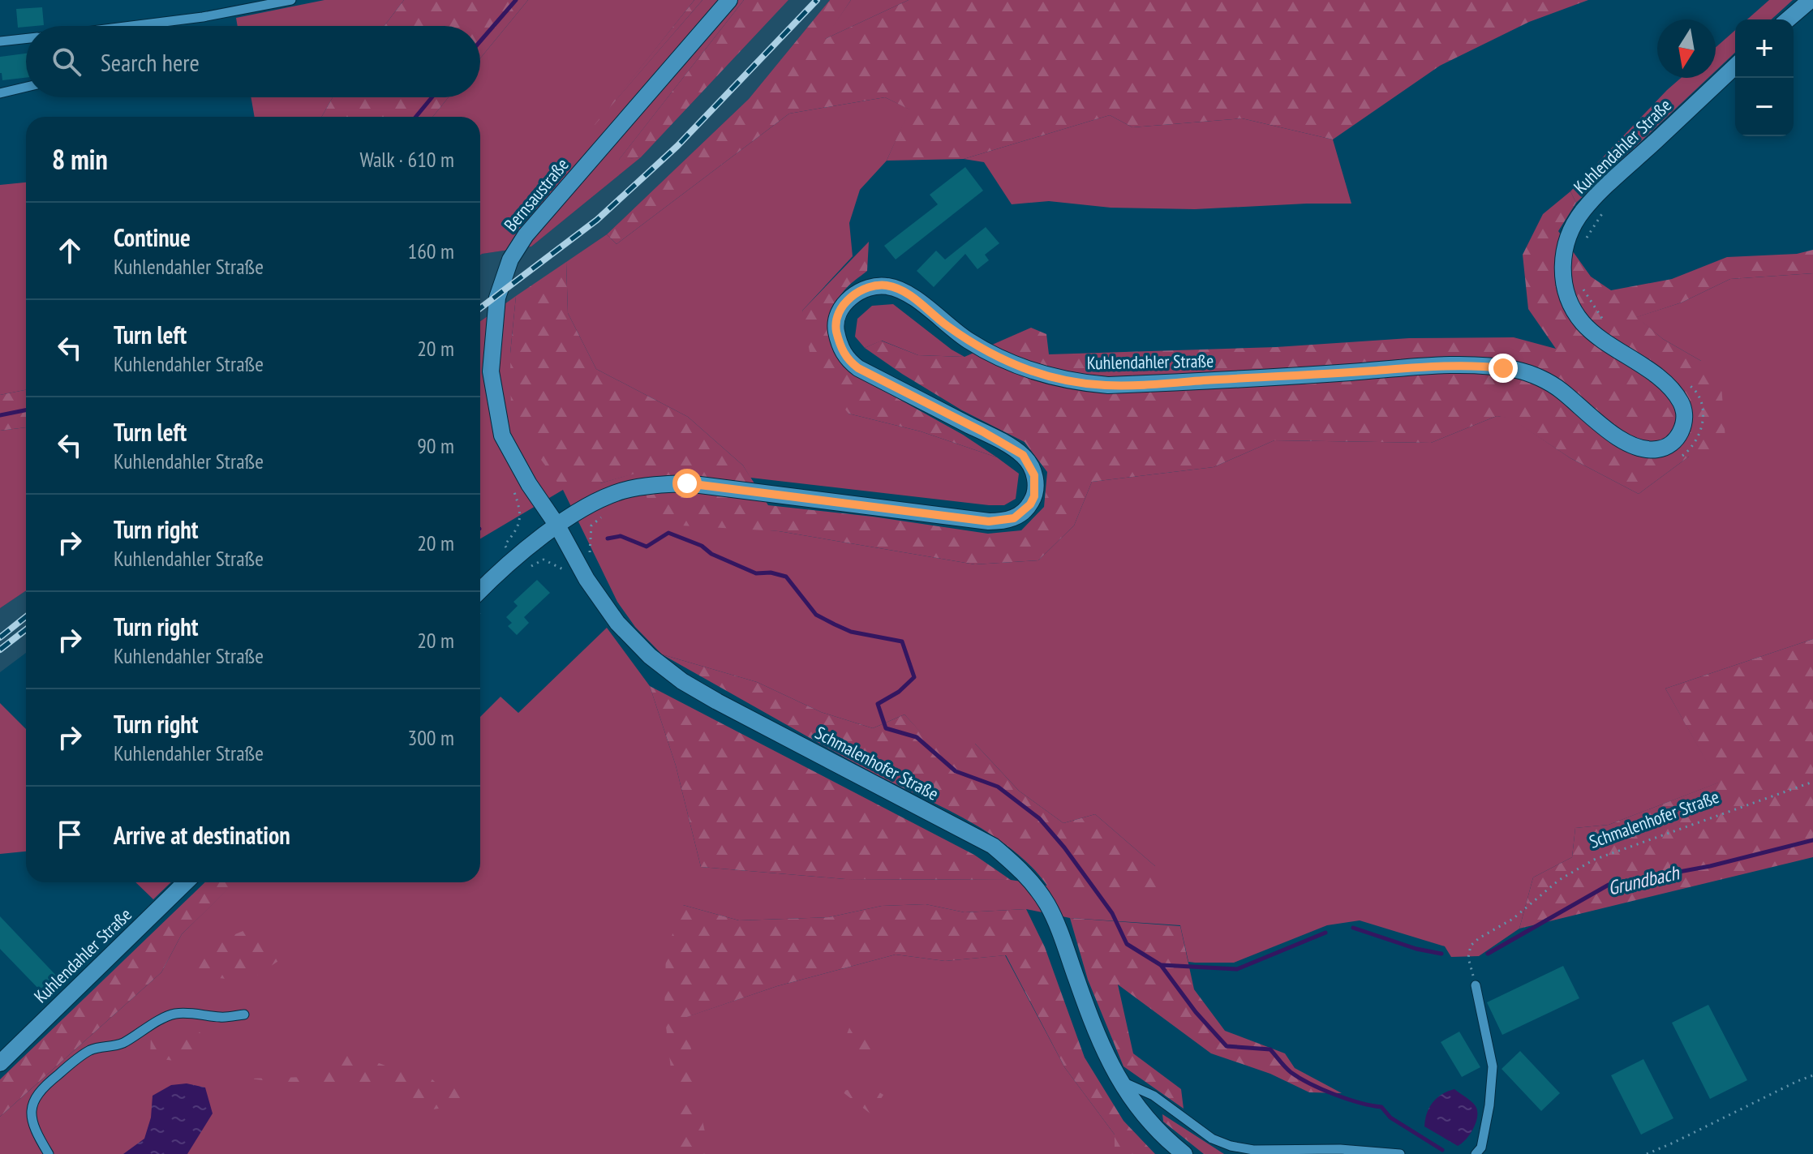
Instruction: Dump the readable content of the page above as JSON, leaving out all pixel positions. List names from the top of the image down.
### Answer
{
  "streets": {
    "main road": ["Kuhlendahler Straße", "Bernsaustraße", "Schmalenhofer Straße"]
  },
  "crossings": [
    ["Kuhlendahler Straße", "Bernsaustraße"],
    ["Kuhlendahler Straße", "Schmalenhofer Straße"],
    ["Bernsaustraße", "Schmalenhofer Straße"]
  ],
  "water": ["Grundbach"],
  "north": "bottom",
  "page": {
    "map_buttons": ["+", "−"],
    "search": "Search here",
    "heading": ["8 min", "Walk · 610 m"],
    "list": [
      ["Continue", "Kuhlendahler Straße", "160 m"],
      ["Turn left", "Kuhlendahler Straße", "20 m"],
      ["Turn left", "Kuhlendahler Straße", "90 m"],
      ["Turn right", "Kuhlendahler Straße", "20 m"],
      ["Turn right", "Kuhlendahler Straße", "20 m"],
      ["Turn right", "Kuhlendahler Straße", "300 m"],
      "Arrive at destination"
    ]
  }
}
